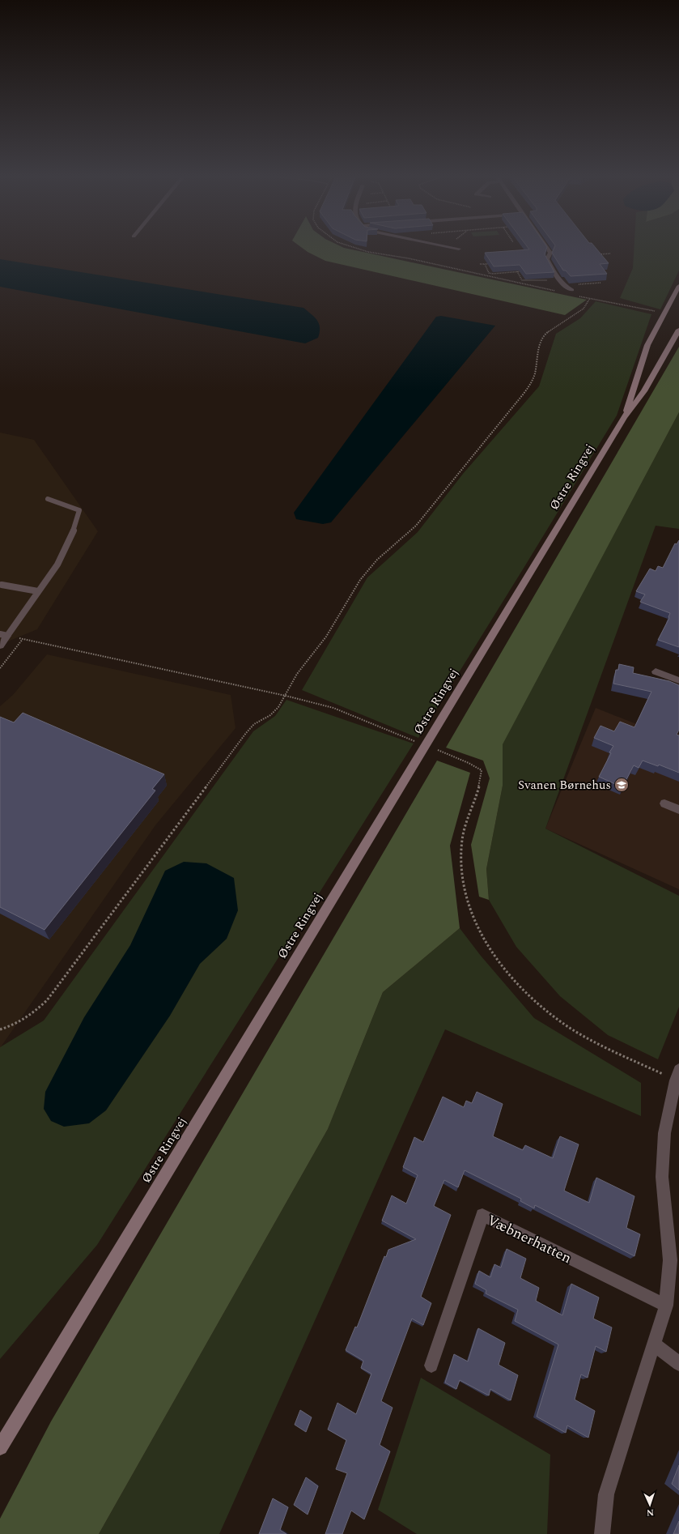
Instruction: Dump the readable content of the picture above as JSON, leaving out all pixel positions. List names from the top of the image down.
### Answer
{
  "streets": {
    "main road": ["Østre Ringvej"],
    "street": ["Væbnerhatten"]
  },
  "places": {
    "school or university": ["Svanen Børnehus"]
  },
  "north": "bottom"
}
